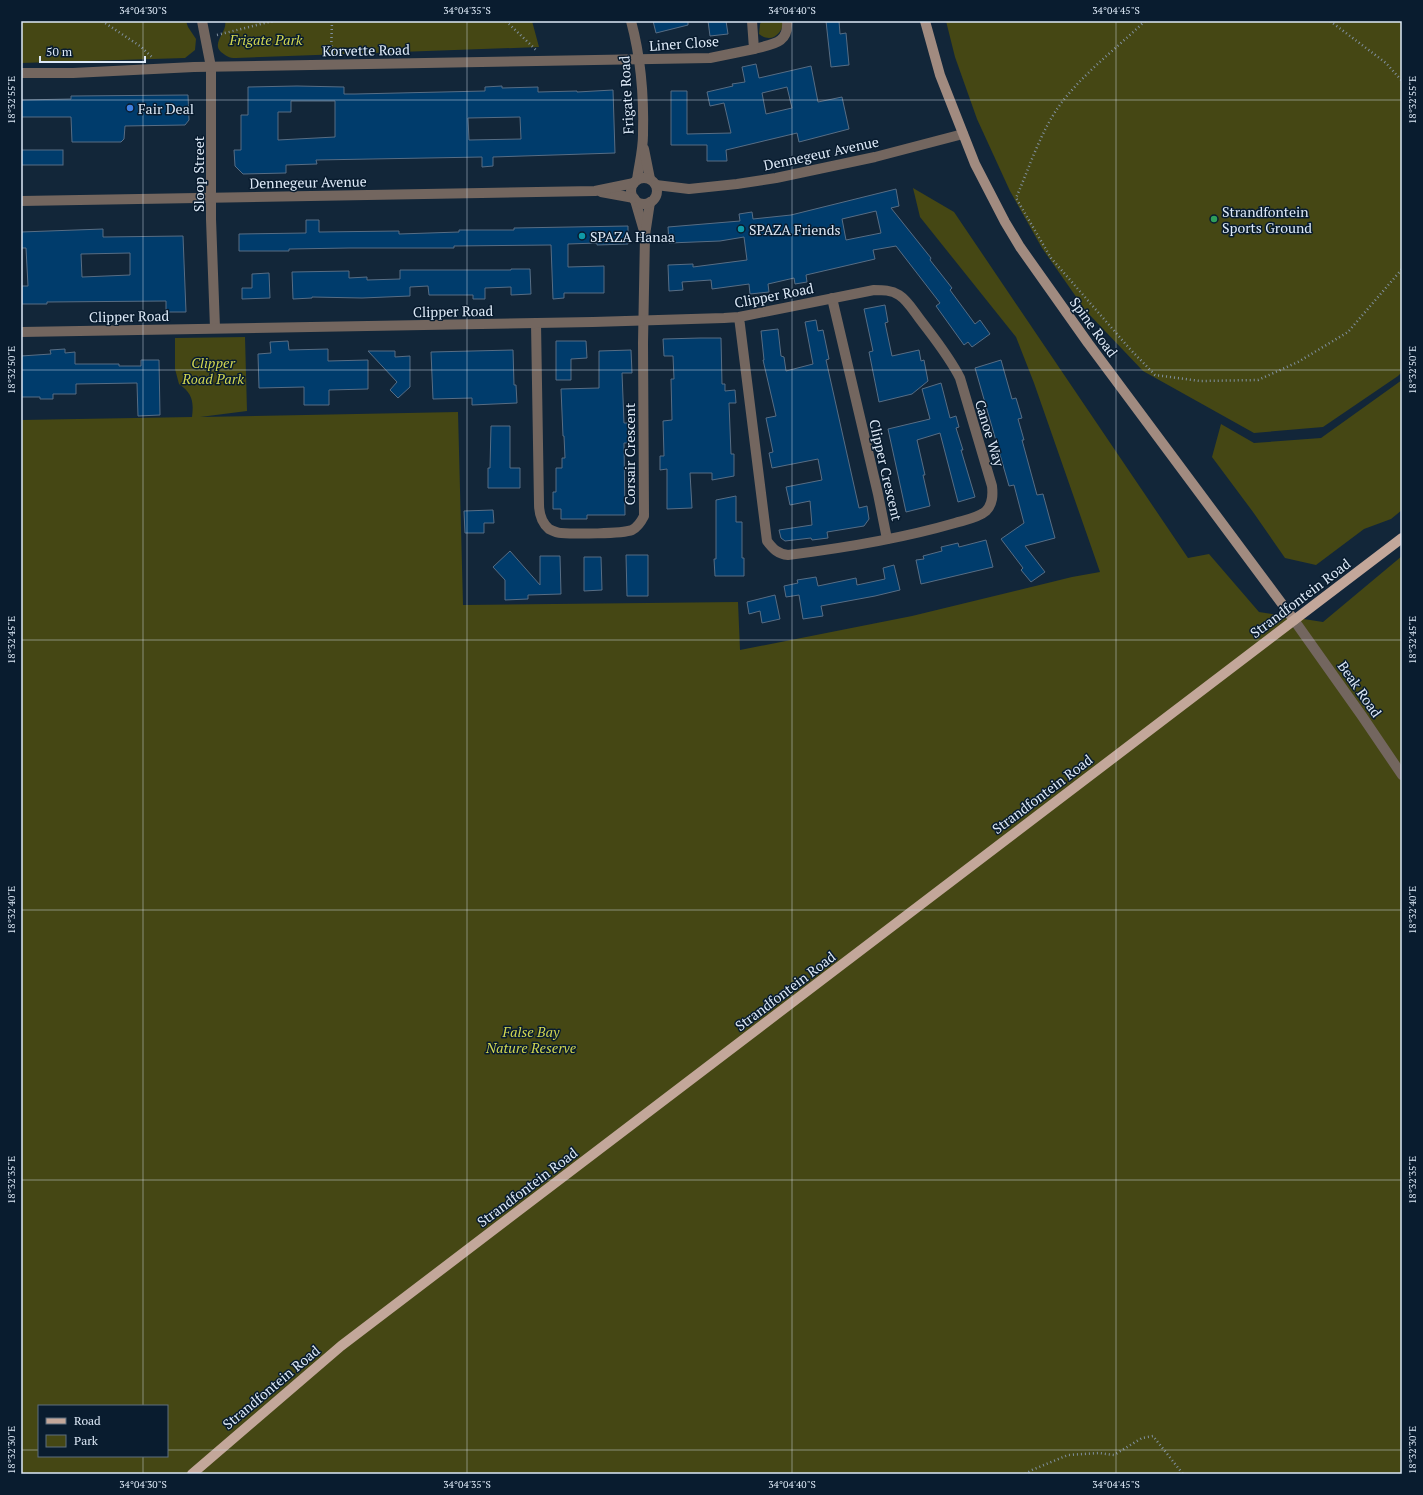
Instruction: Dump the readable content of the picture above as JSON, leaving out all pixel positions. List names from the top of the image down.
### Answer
{
  "streets": {
    "main road": ["Spine Road", "Strandfontein Road"],
    "street": [
      "Liner Close",
      "Korvette Road",
      "Frigate Road",
      "Dennegeur Avenue",
      "Sloop Street",
      "Clipper Road",
      "Canoe Way",
      "Corsair Crescent",
      "Clipper Crescent",
      "Beak Road"
    ]
  },
  "crossings": [
    ["Liner Close", "Korvette Road"],
    ["Liner Close", "Frigate Road"],
    ["Korvette Road", "Frigate Road"],
    ["Korvette Road", "Sloop Street"],
    ["Frigate Road", "Dennegeur Avenue"],
    ["Frigate Road", "Clipper Road"],
    ["Frigate Road", "Corsair Crescent"],
    ["Dennegeur Avenue", "Sloop Street"],
    ["Dennegeur Avenue", "Spine Road"],
    ["Sloop Street", "Clipper Road"],
    ["Clipper Road", "Canoe Way"],
    ["Clipper Road", "Corsair Crescent"],
    ["Clipper Road", "Clipper Crescent"],
    ["Spine Road", "Strandfontein Road"],
    ["Spine Road", "Beak Road"],
    ["Canoe Way", "Clipper Crescent"],
    ["Strandfontein Road", "Beak Road"]
  ],
  "parks": ["Frigate Park", "Clipper Road Park", "False Bay Nature Reserve"],
  "places": [
    "Fair Deal",
    "Strandfontein Sports Ground",
    "SPAZA Friends",
    "SPAZA Hanaa"
  ],
  "legend": ["Road", "Park"],
  "scale_bar": "50 m",
  "coordinates": [
    "34°04'30\"S",
    "34°04'35\"S",
    "34°04'40\"S",
    "34°04'45\"S",
    "18°32'55\"E",
    "18°32'50\"E",
    "18°32'45\"E",
    "18°32'40\"E",
    "18°32'35\"E",
    "18°32'30\"E"
  ]
}
